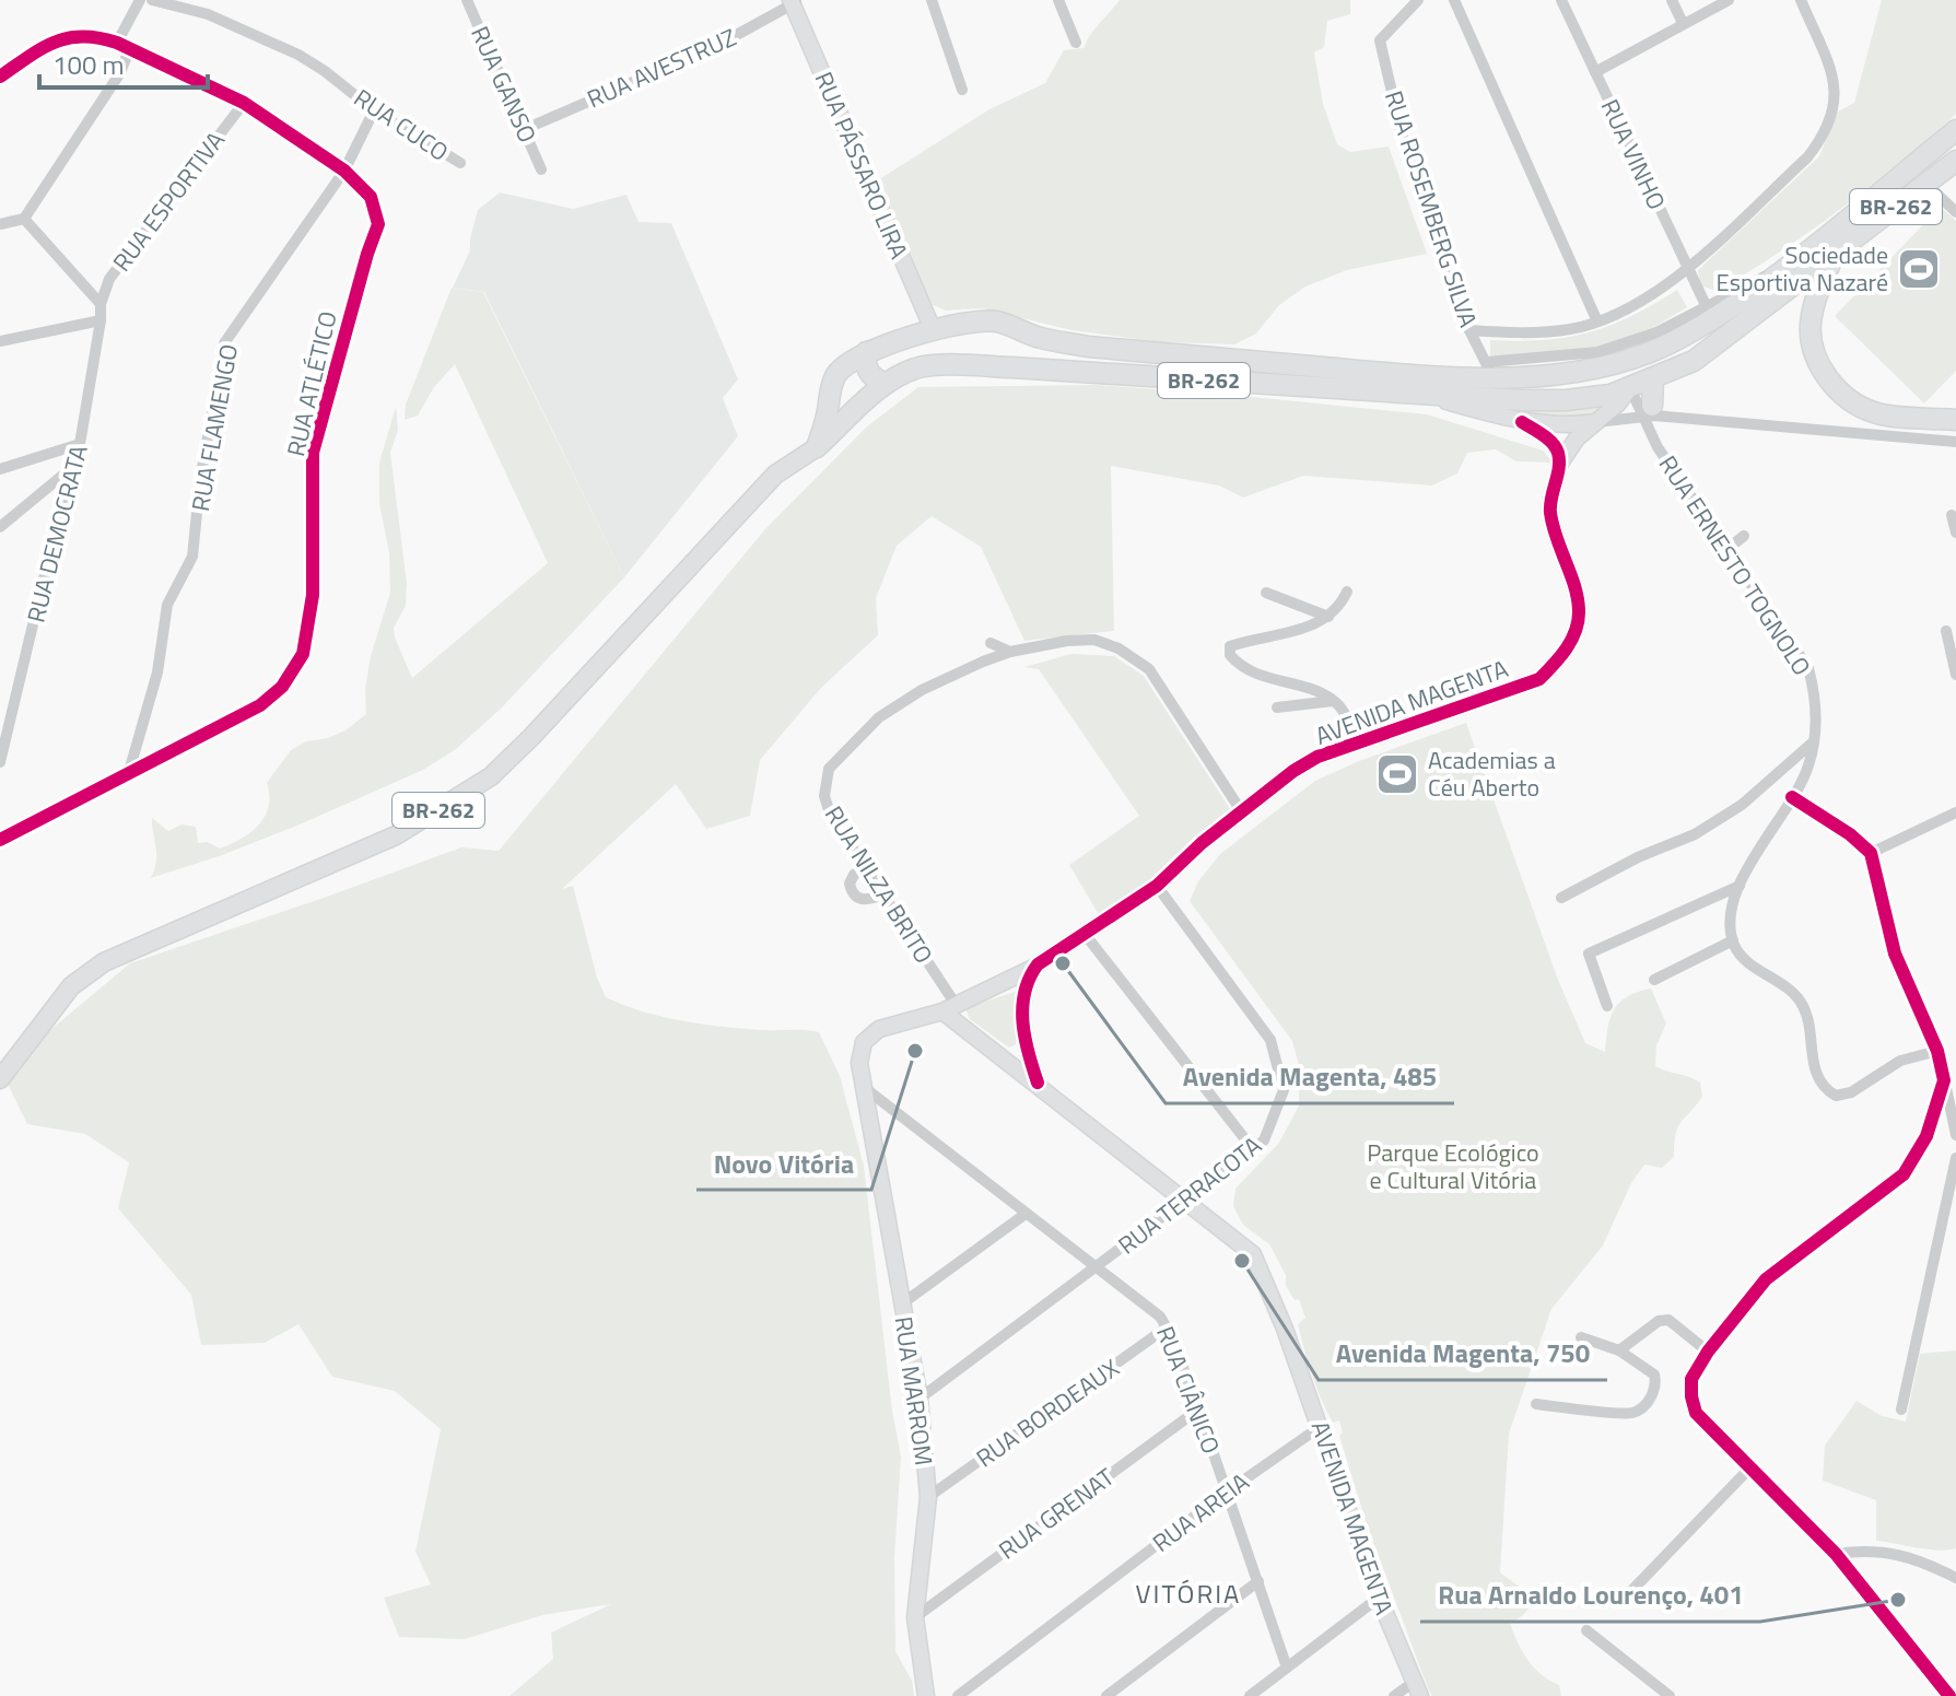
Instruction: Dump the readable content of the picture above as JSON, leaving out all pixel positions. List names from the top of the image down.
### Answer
{
  "streets": {
    "highway": ["BR-262"],
    "street": [
      "RUA AVESTRUZ",
      "RUA GANSO",
      "RUA CUCO",
      "RUA VINHO",
      "RUA PÁSSARO LIRA",
      "RUA ESPORTIVA",
      "RUA ROSEMBERG SILVA",
      "RUA ATLÉTICO",
      "RUA FLAMENGO",
      "RUA DEMOCRATA",
      "RUA ERNESTO TOGNOLO",
      "AVENIDA MAGENTA",
      "RUA NILZA BRITO",
      "RUA TERRACOTA",
      "RUA CIÂNICO",
      "RUA MARROM",
      "RUA BORDEAUX",
      "RUA AREIA",
      "RUA GRENAT"
    ]
  },
  "crossings": [
    ["RUA AVESTRUZ", "RUA GANSO"],
    ["RUA AVESTRUZ", "RUA PÁSSARO LIRA"],
    ["RUA CUCO", "RUA FLAMENGO"],
    ["RUA PÁSSARO LIRA", "BR-262"],
    ["RUA ESPORTIVA", "RUA ATLÉTICO"],
    ["RUA ESPORTIVA", "RUA DEMOCRATA"],
    ["BR-262", "RUA ROSEMBERG SILVA"],
    ["BR-262", "RUA ERNESTO TOGNOLO"],
    ["BR-262", "AVENIDA MAGENTA"],
    ["RUA ATLÉTICO", "RUA FLAMENGO"],
    ["RUA ERNESTO TOGNOLO", "AVENIDA MAGENTA"],
    ["AVENIDA MAGENTA", "RUA NILZA BRITO"],
    ["AVENIDA MAGENTA", "RUA TERRACOTA"],
    ["AVENIDA MAGENTA", "RUA MARROM"],
    ["AVENIDA MAGENTA", "RUA AREIA"],
    ["RUA NILZA BRITO", "RUA MARROM"],
    ["RUA TERRACOTA", "RUA CIÂNICO"],
    ["RUA TERRACOTA", "RUA MARROM"],
    ["RUA CIÂNICO", "RUA MARROM"],
    ["RUA CIÂNICO", "RUA BORDEAUX"],
    ["RUA CIÂNICO", "RUA AREIA"],
    ["RUA CIÂNICO", "RUA GRENAT"],
    ["RUA MARROM", "RUA BORDEAUX"],
    ["RUA MARROM", "RUA GRENAT"]
  ],
  "districts": ["VITÓRIA"],
  "parks": ["Parque Ecológico e Cultural Vitória"],
  "places": {
    "sports": ["Sociedade Esportiva Nazaré", "Academias a Céu Aberto"],
    "other": [
      "Avenida Magenta, 485",
      "Novo Vitória",
      "Avenida Magenta, 750",
      "Rua Arnaldo Lourenço, 401"
    ]
  },
  "scale_bar": "100 m"
}
